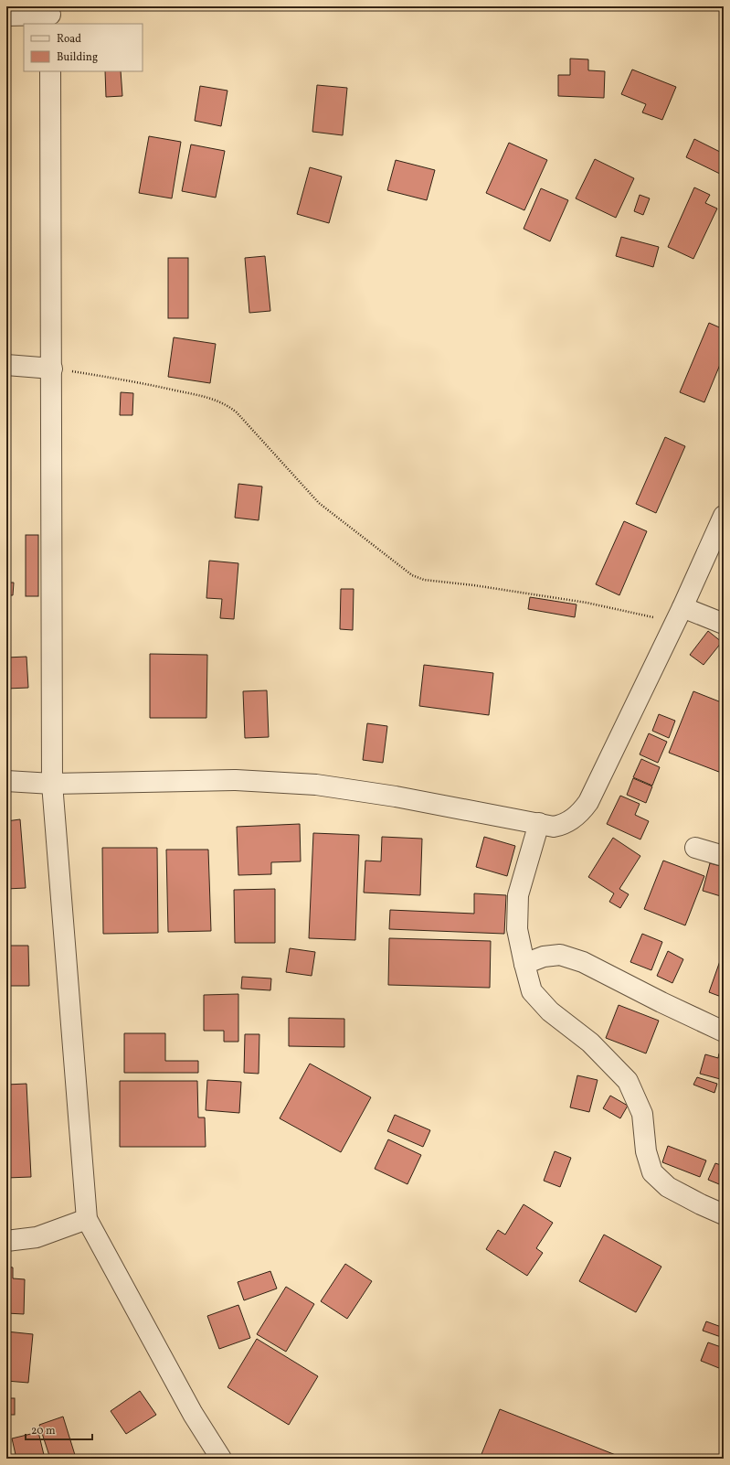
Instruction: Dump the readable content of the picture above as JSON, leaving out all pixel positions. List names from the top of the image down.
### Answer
{
  "legend": ["Road", "Building"],
  "scale_bar": "20 m"
}
